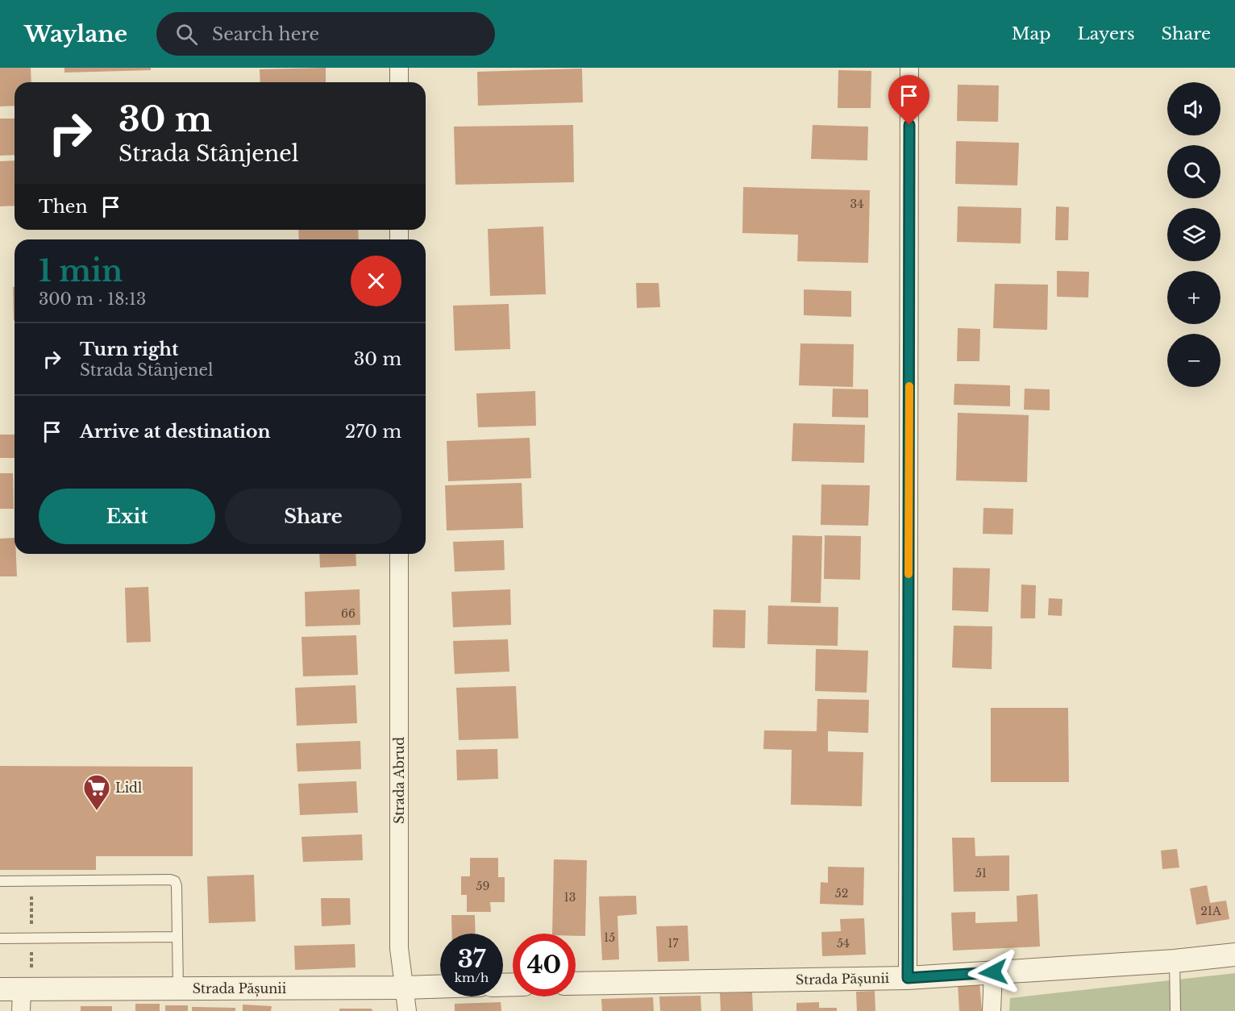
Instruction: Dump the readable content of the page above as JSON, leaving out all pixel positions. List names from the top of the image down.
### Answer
{
  "streets": {
    "street": ["Strada Abrud", "Strada Pășunii"]
  },
  "crossings": [
    ["Strada Abrud", "Strada Pășunii"]
  ],
  "places": {
    "supermarket": ["Lidl"]
  },
  "house_numbers": [
    "34",
    "66",
    "51",
    "59",
    "52",
    "13",
    "21A",
    "15",
    "17",
    "54"
  ],
  "page": {
    "header": "Waylane",
    "search": "Search here",
    "nav": ["Map", "Layers", "Share"],
    "map_buttons": ["+", "−"],
    "turn": ["30 m", "Strada Stânjenel"],
    "then": "Then",
    "heading": ["1 min", "300 m · 18:13"],
    "list": [
      {
        "name": "Turn right",
        "note": "Strada Stânjenel",
        "value": "30 m"
      },
      {
        "name": "Arrive at destination",
        "value": "270 m"
      }
    ],
    "buttons": ["Exit", "Share"],
    "speed": "37 km/h",
    "limit": "40"
  }
}
